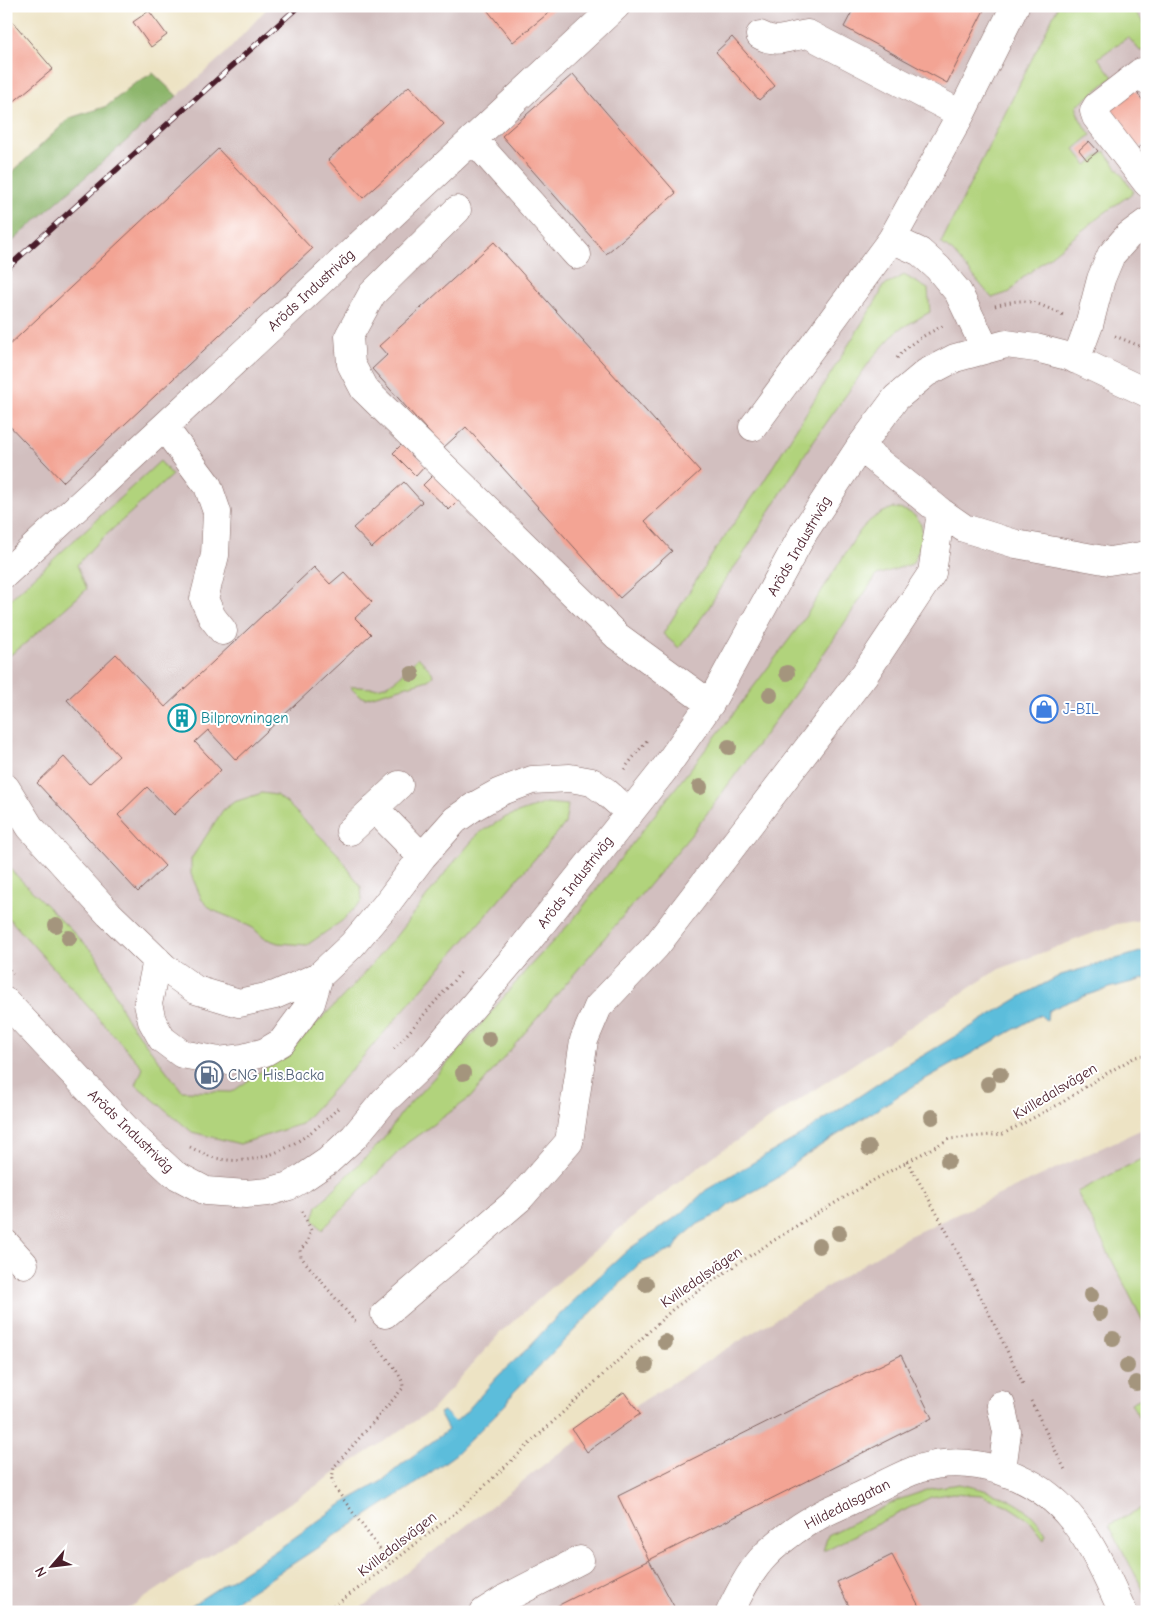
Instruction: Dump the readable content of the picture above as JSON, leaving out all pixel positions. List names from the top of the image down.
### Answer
{
  "streets": {
    "street": ["Aröds Industriväg", "Hildedalsgatan"],
    "path": ["Kvilledalsvägen"]
  },
  "places": {
    "shop": ["J-BIL"],
    "building": ["Bilprovningen"],
    "fuel station": ["CNG His.Backa"]
  },
  "north": "bottom left"
}
